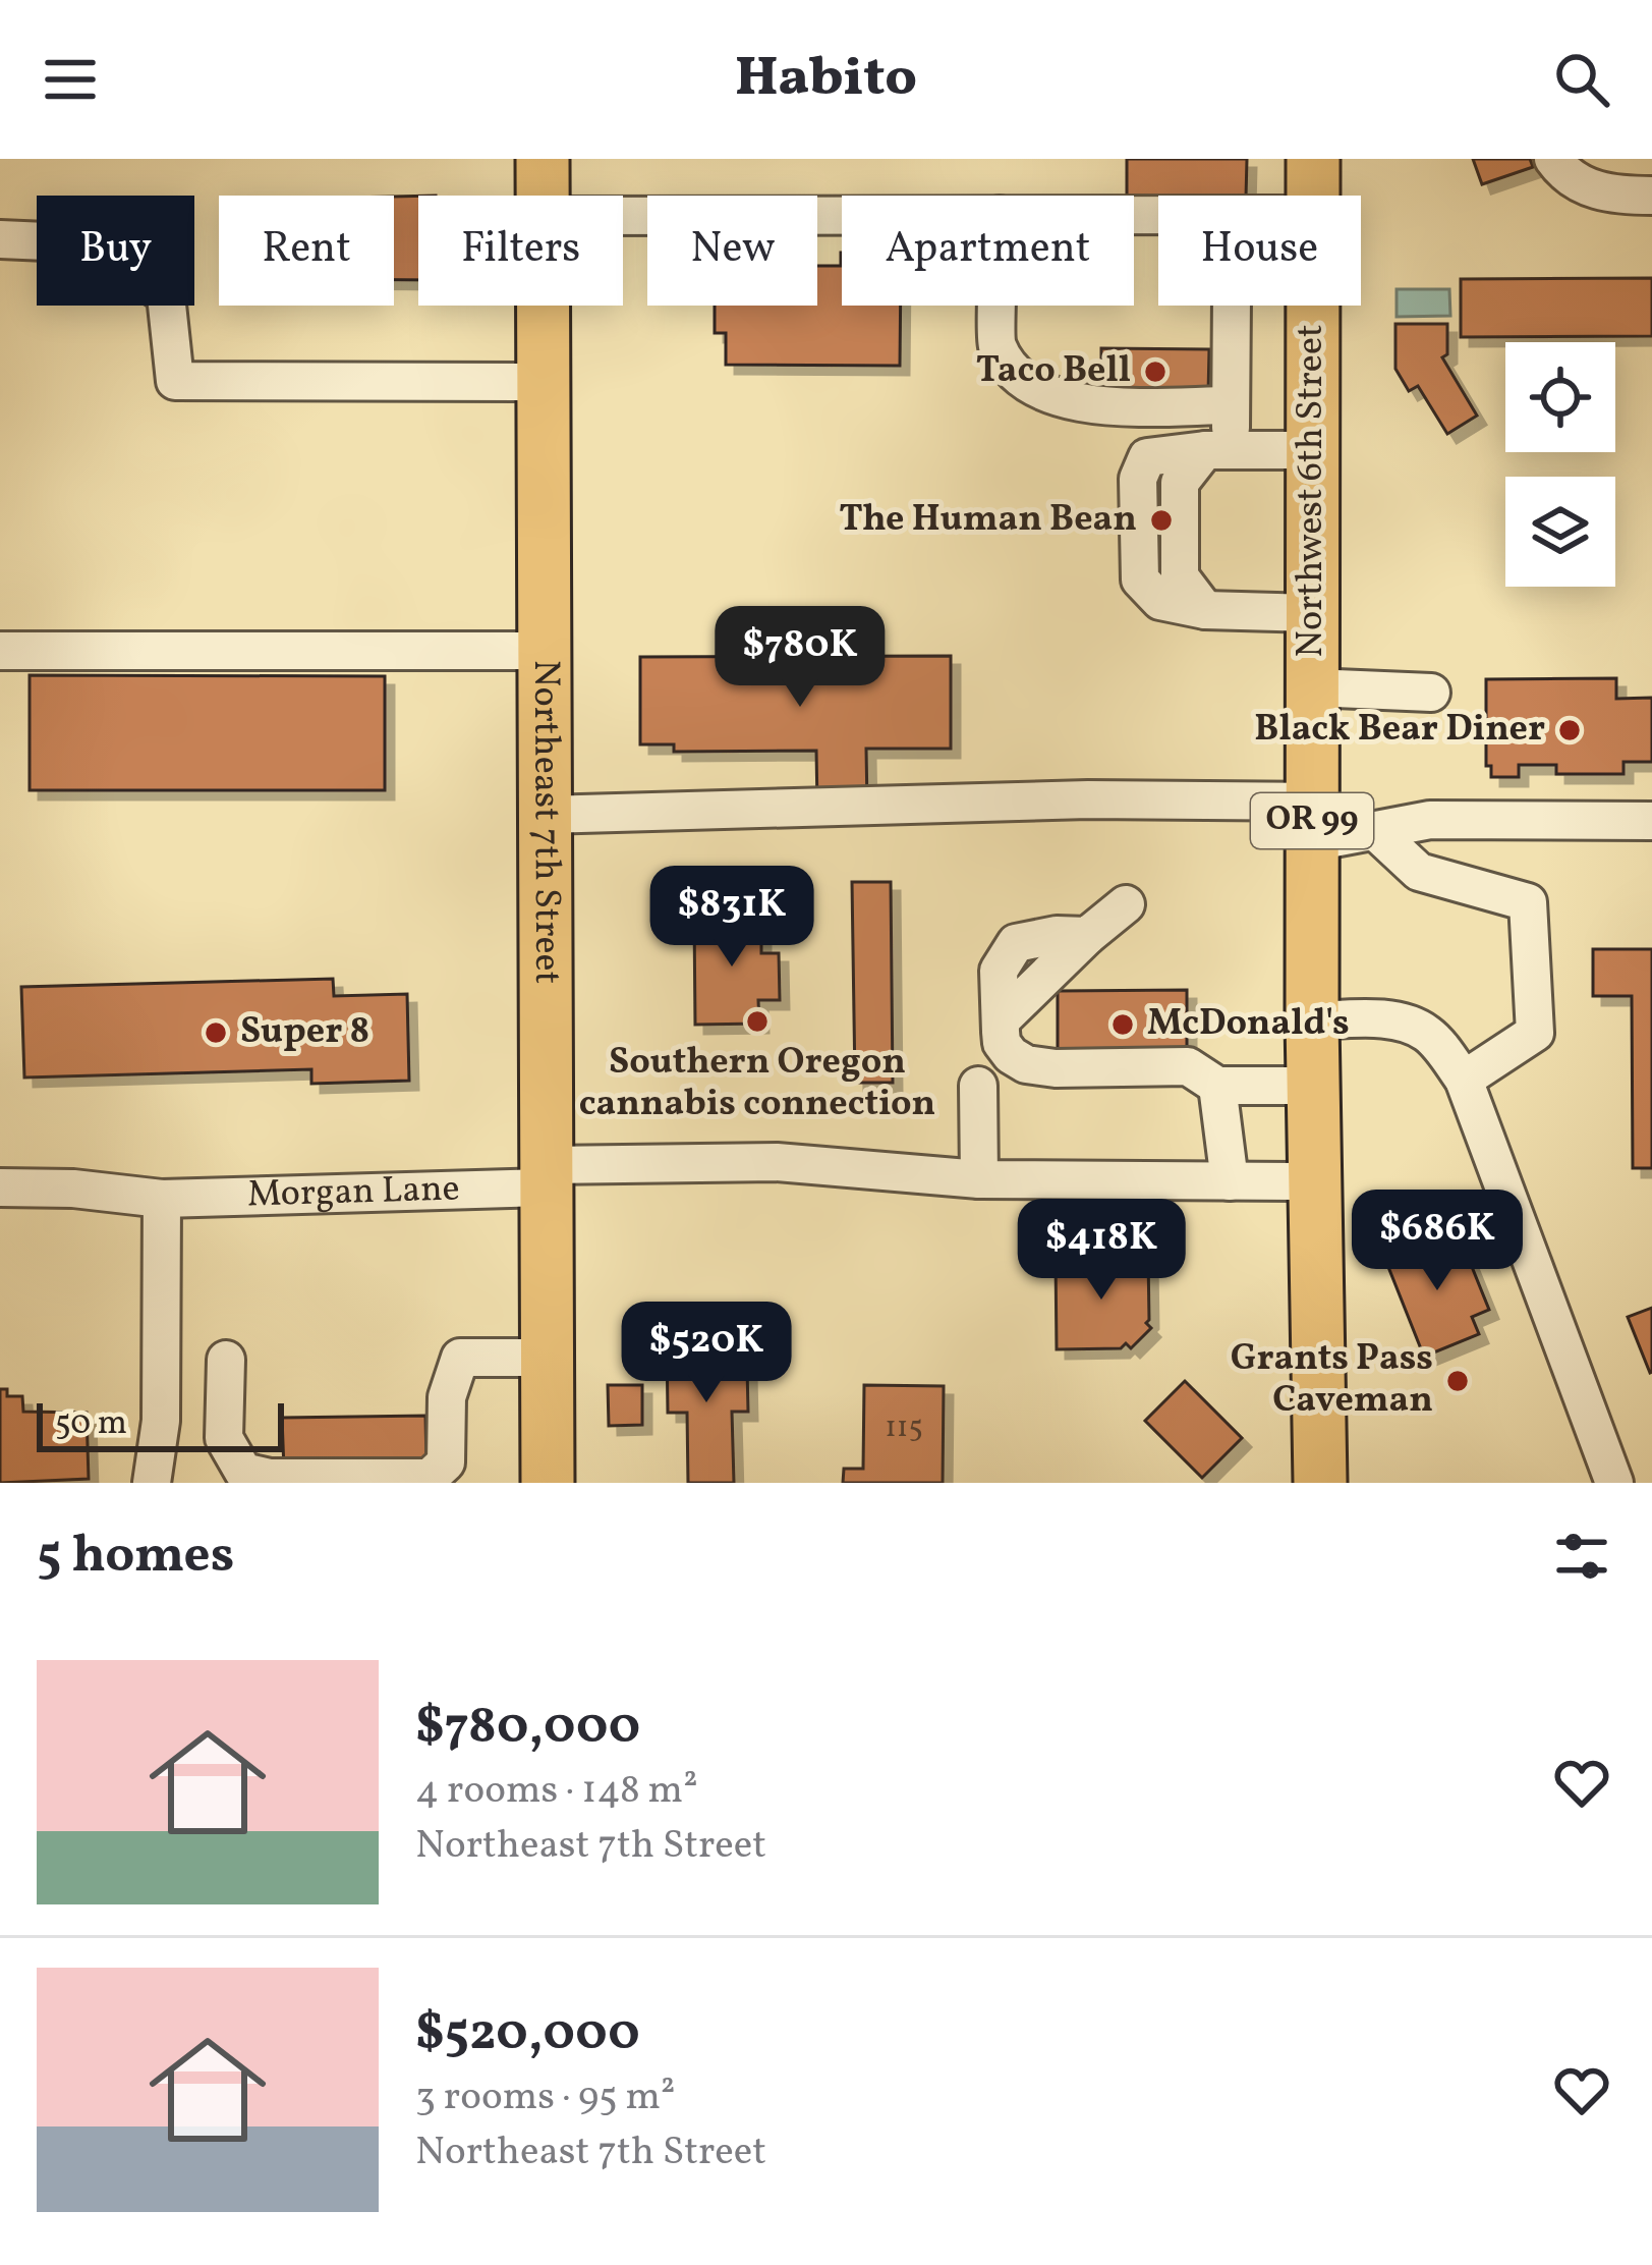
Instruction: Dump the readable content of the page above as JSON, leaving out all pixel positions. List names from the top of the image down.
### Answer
{
  "streets": {
    "highway": ["Northwest 6th Street", "Northeast 7th Street", "OR 99"],
    "street": ["Morgan Lane"]
  },
  "crossings": [
    ["Northwest 6th Street", "Morgan Lane"],
    ["Northeast 7th Street", "Morgan Lane"]
  ],
  "places": [
    "Taco Bell",
    "The Human Bean",
    "Black Bear Diner",
    "Southern Oregon cannabis connection",
    "McDonald's",
    "Super 8",
    "Grants Pass Caveman"
  ],
  "house_numbers": ["115"],
  "scale_bar": "50 m",
  "page": {
    "header": "Habito",
    "chip": [
      "Buy",
      "Rent",
      "Filters",
      "New",
      "Apartment",
      "House"
    ],
    "price": [
      "$780K",
      "$831K",
      "$686K",
      "$418K",
      "$520K"
    ],
    "scale": "50 m",
    "heading": "5 homes",
    "list": [
      {
        "name": "$780,000",
        "note": "4 rooms · 148 m² · Northeast 7th Street"
      },
      {
        "name": "$520,000",
        "note": "3 rooms · 95 m² · Northeast 7th Street"
      }
    ]
  }
}
